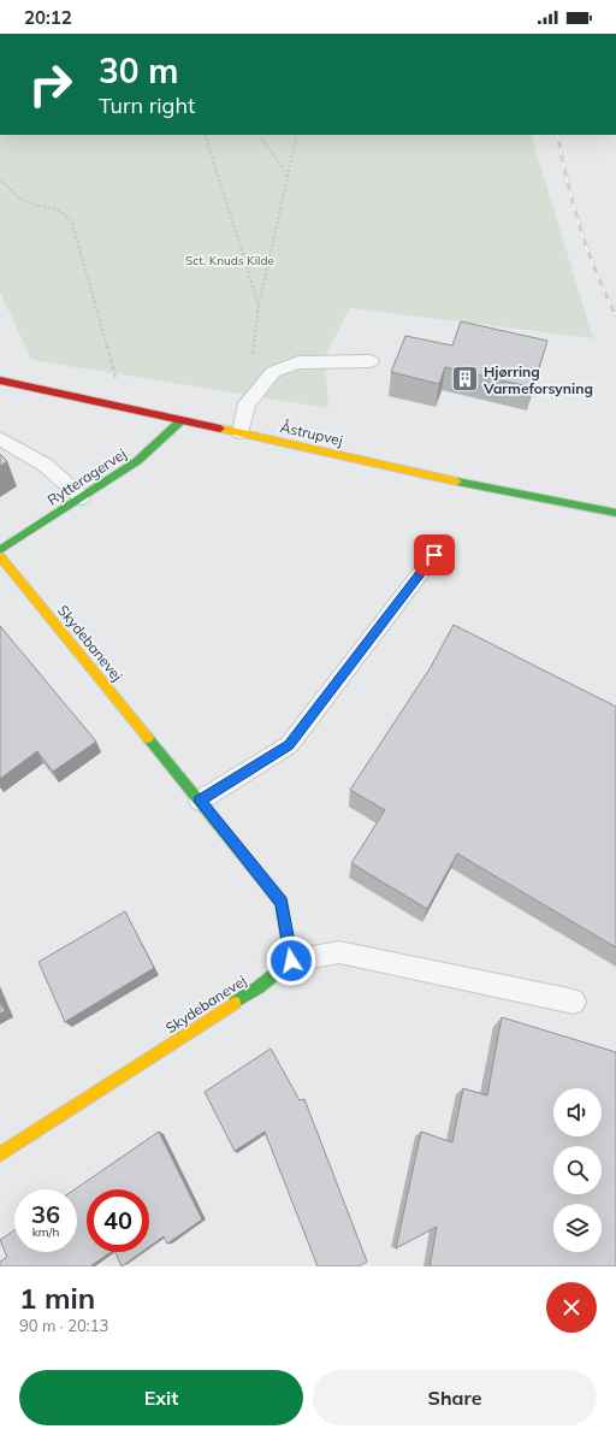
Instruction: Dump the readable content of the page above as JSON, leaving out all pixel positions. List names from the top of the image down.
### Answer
{
  "streets": {
    "street": ["Åstrupvej", "Rytteragervej", "Skydebanevej"]
  },
  "crossings": [
    ["Åstrupvej", "Rytteragervej"]
  ],
  "parks": ["Sct. Knuds Kilde"],
  "places": {
    "building": ["Hjørring Varmeforsyning"]
  },
  "page": {
    "status": "20:12",
    "turn": ["30 m", "Turn right"],
    "speed": "36 km/h",
    "limit": "40",
    "heading": ["1 min", "90 m · 20:13"],
    "buttons": ["Exit", "Share"]
  }
}
